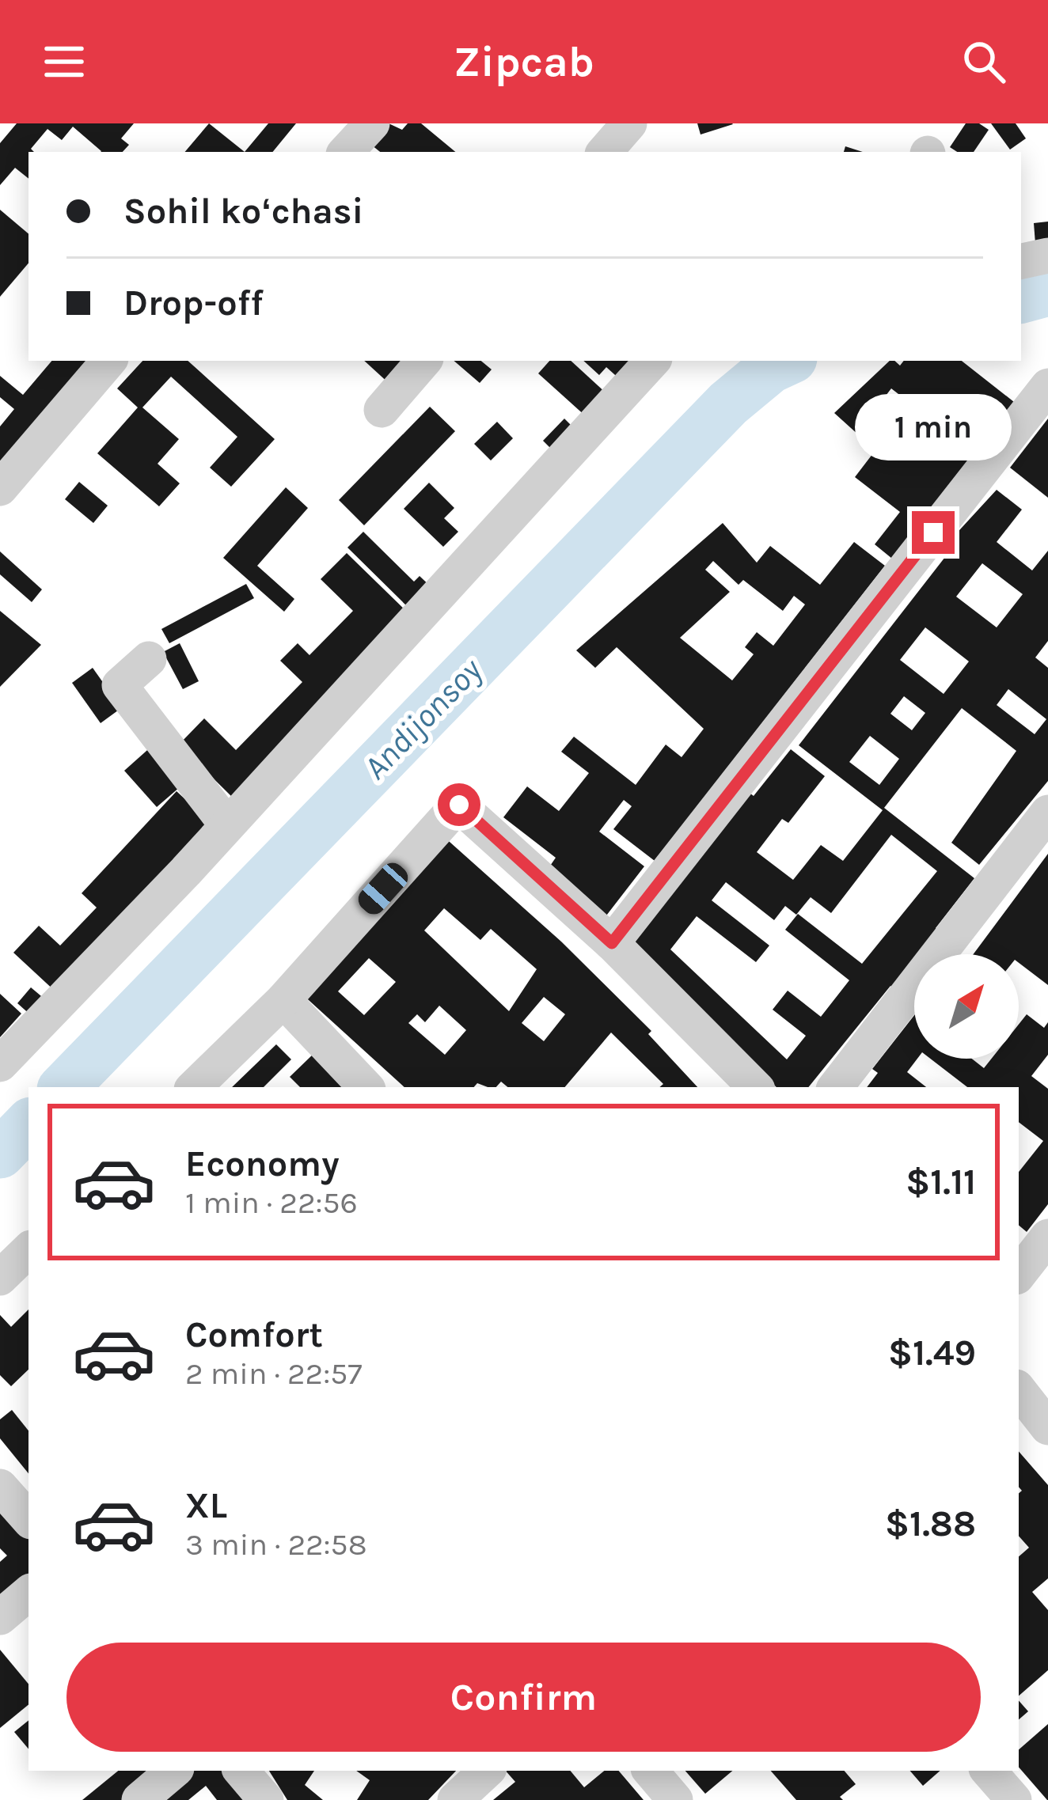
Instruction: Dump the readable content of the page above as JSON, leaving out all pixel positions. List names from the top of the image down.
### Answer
{
  "water": ["Andijonsoy"],
  "north": "top right",
  "page": {
    "header": "Zipcab",
    "banner": ["Sohil koʻchasi", "Drop-off"],
    "bubble": "1 min",
    "list": [
      {
        "name": "Economy",
        "note": "1 min · 22:56",
        "value": "$1.11"
      },
      {
        "name": "Comfort",
        "note": "2 min · 22:57",
        "value": "$1.49"
      },
      {
        "name": "XL",
        "note": "3 min · 22:58",
        "value": "$1.88"
      }
    ],
    "buttons": "Confirm"
  }
}
